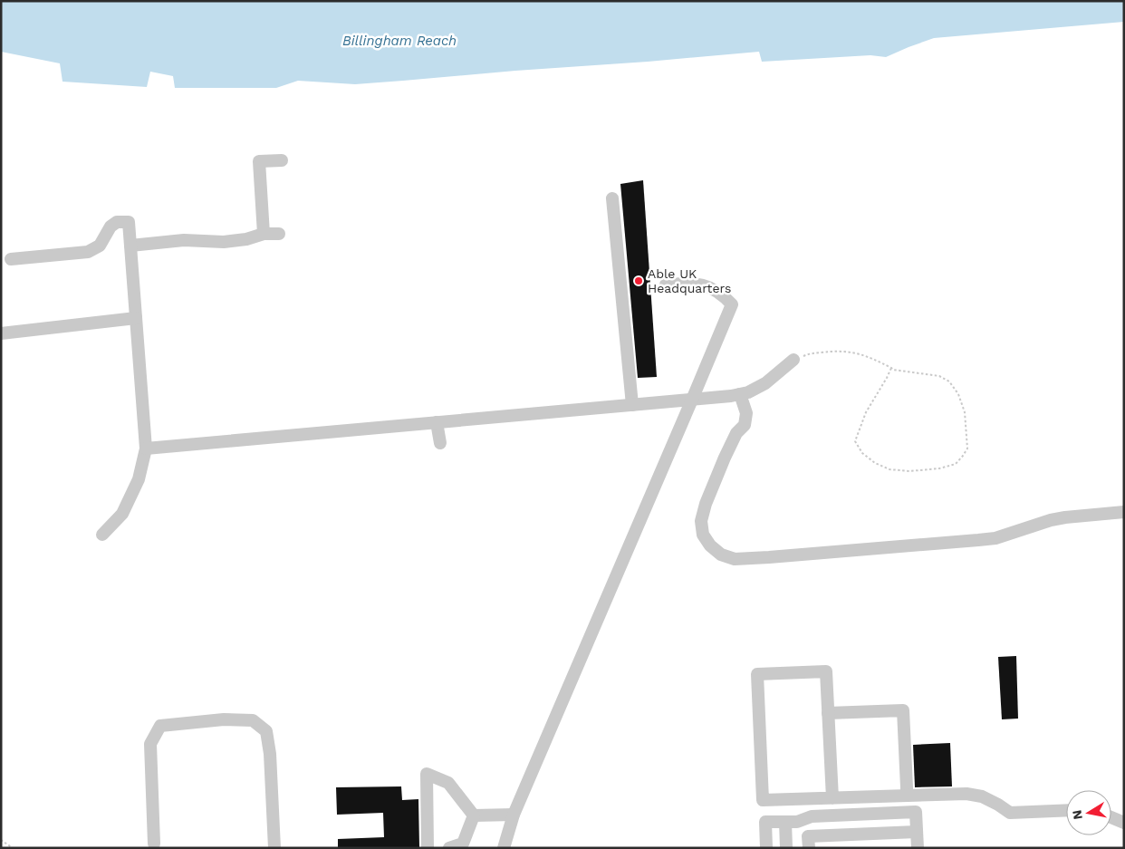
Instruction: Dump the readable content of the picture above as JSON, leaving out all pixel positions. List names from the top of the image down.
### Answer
{
  "water": ["Billingham Reach"],
  "places": ["Able UK Headquarters"],
  "north": "left"
}
